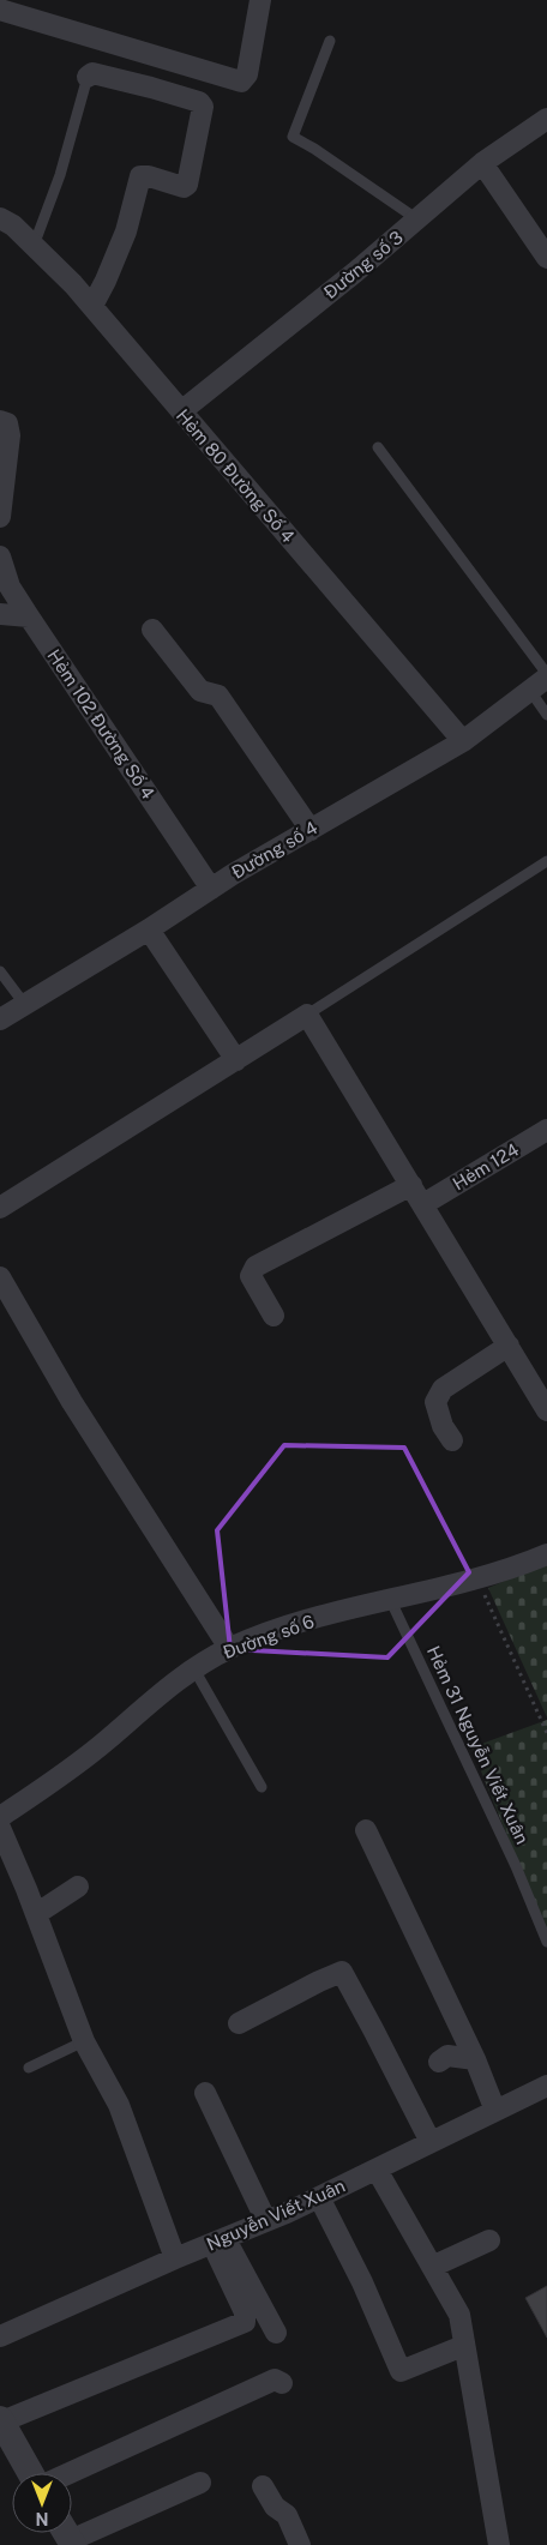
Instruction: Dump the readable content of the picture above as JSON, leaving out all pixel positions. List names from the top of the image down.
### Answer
{
  "streets": {
    "street": [
      "Đường số 3",
      "Hẻm 80 Đường Số 4",
      "Hẻm 102 Đường Số 4",
      "Đường số 4",
      "Hẻm 124",
      "Đường số 6",
      "Nguyễn Viết Xuân"
    ],
    "lane": ["Hẻm 31 Nguyễn Viết Xuân"]
  },
  "crossings": [
    ["Đường số 3", "Hẻm 80 Đường Số 4"],
    ["Hẻm 80 Đường Số 4", "Đường số 4"],
    ["Hẻm 102 Đường Số 4", "Đường số 4"],
    ["Đường số 6", "Hẻm 31 Nguyễn Viết Xuân"]
  ],
  "north": "bottom"
}
